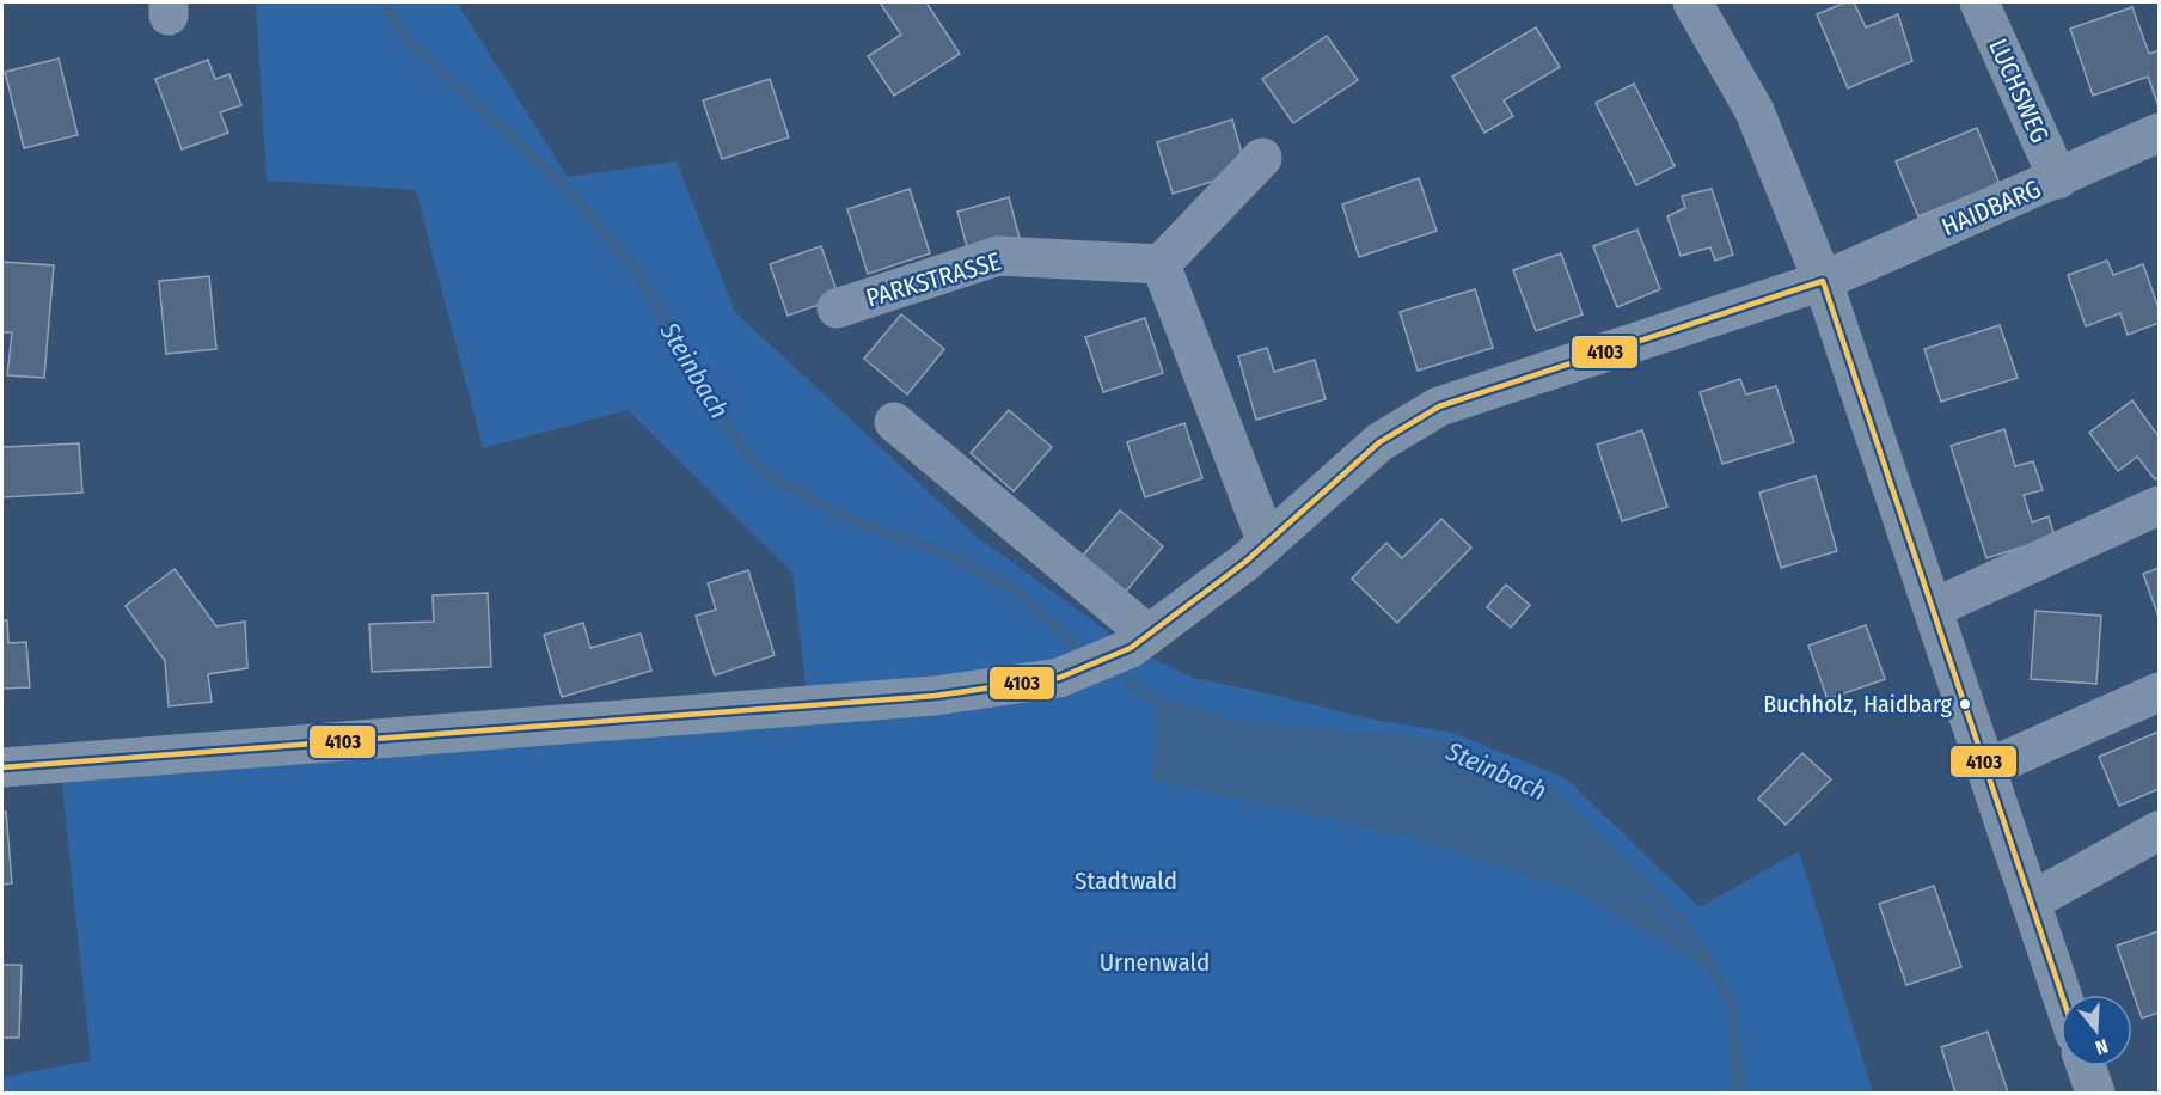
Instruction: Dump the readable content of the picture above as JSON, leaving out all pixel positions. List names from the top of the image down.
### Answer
{
  "streets": {
    "street": ["LUCHSWEG", "HAIDBARG", "PARKSTRASSE"]
  },
  "crossings": [
    ["LUCHSWEG", "HAIDBARG"]
  ],
  "water": ["Steinbach"],
  "parks": ["Stadtwald", "Urnenwald"],
  "places": ["Buchholz, Haidbarg"],
  "lines": ["transit line 4103"],
  "north": "bottom"
}
